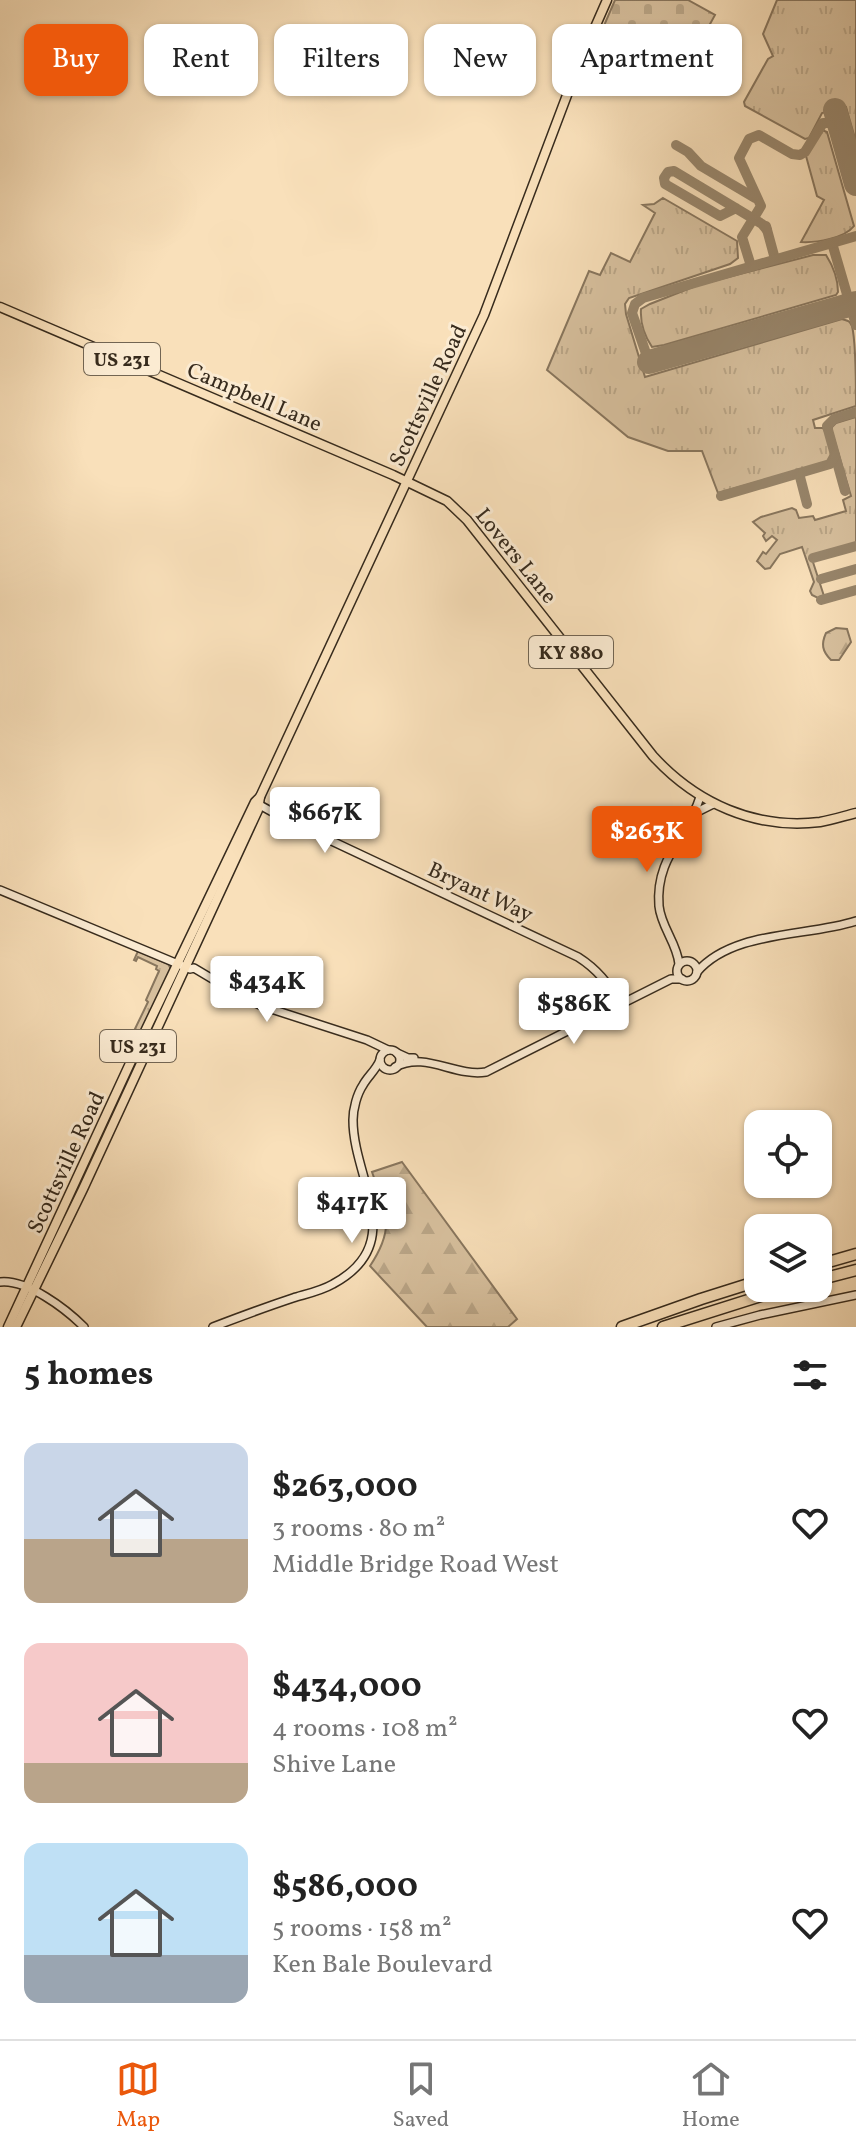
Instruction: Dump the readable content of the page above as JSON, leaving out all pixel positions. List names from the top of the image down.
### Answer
{
  "streets": {
    "main road": [
      "US 231",
      "Scottsville Road",
      "Campbell Lane",
      "Lovers Lane",
      "KY 880",
      "Bryant Way"
    ]
  },
  "crossings": [
    ["Scottsville Road", "Campbell Lane"],
    ["Scottsville Road", "Lovers Lane"],
    ["Scottsville Road", "Bryant Way"],
    ["Campbell Lane", "Lovers Lane"]
  ],
  "page": {
    "chip": [
      "Buy",
      "Rent",
      "Filters",
      "New",
      "Apartment"
    ],
    "price": [
      "$667K",
      "$263K",
      "$434K",
      "$586K",
      "$417K"
    ],
    "heading": "5 homes",
    "list": [
      {
        "name": "$263,000",
        "note": "3 rooms · 80 m² · Middle Bridge Road West"
      },
      {
        "name": "$434,000",
        "note": "4 rooms · 108 m² · Shive Lane"
      },
      {
        "name": "$586,000",
        "note": "5 rooms · 158 m² · Ken Bale Boulevard"
      }
    ],
    "tabs": ["Map", "Saved", "Home"]
  }
}
